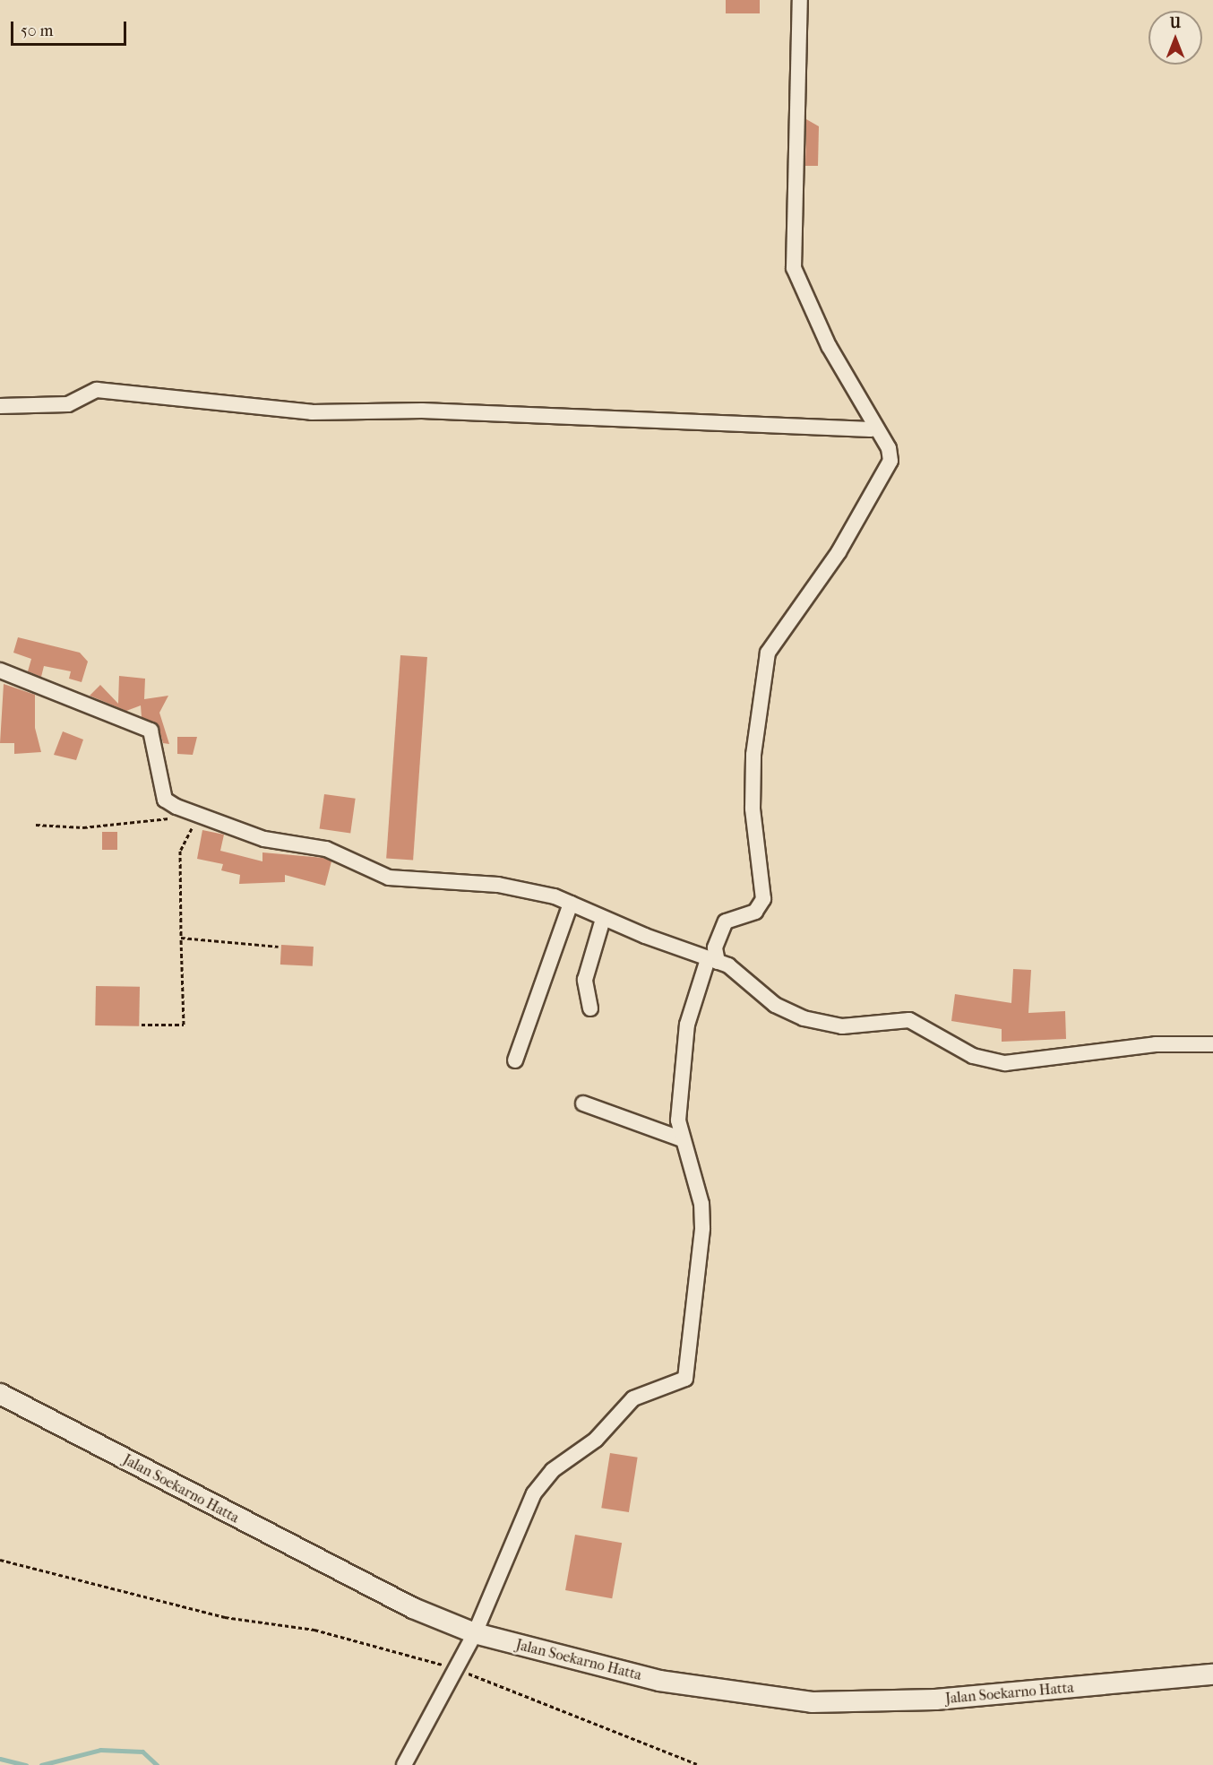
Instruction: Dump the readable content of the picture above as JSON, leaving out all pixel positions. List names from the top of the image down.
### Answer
{
  "streets": {
    "street": ["Jalan Soekarno Hatta"]
  },
  "scale_bar": "50 m",
  "north": "top"
}
